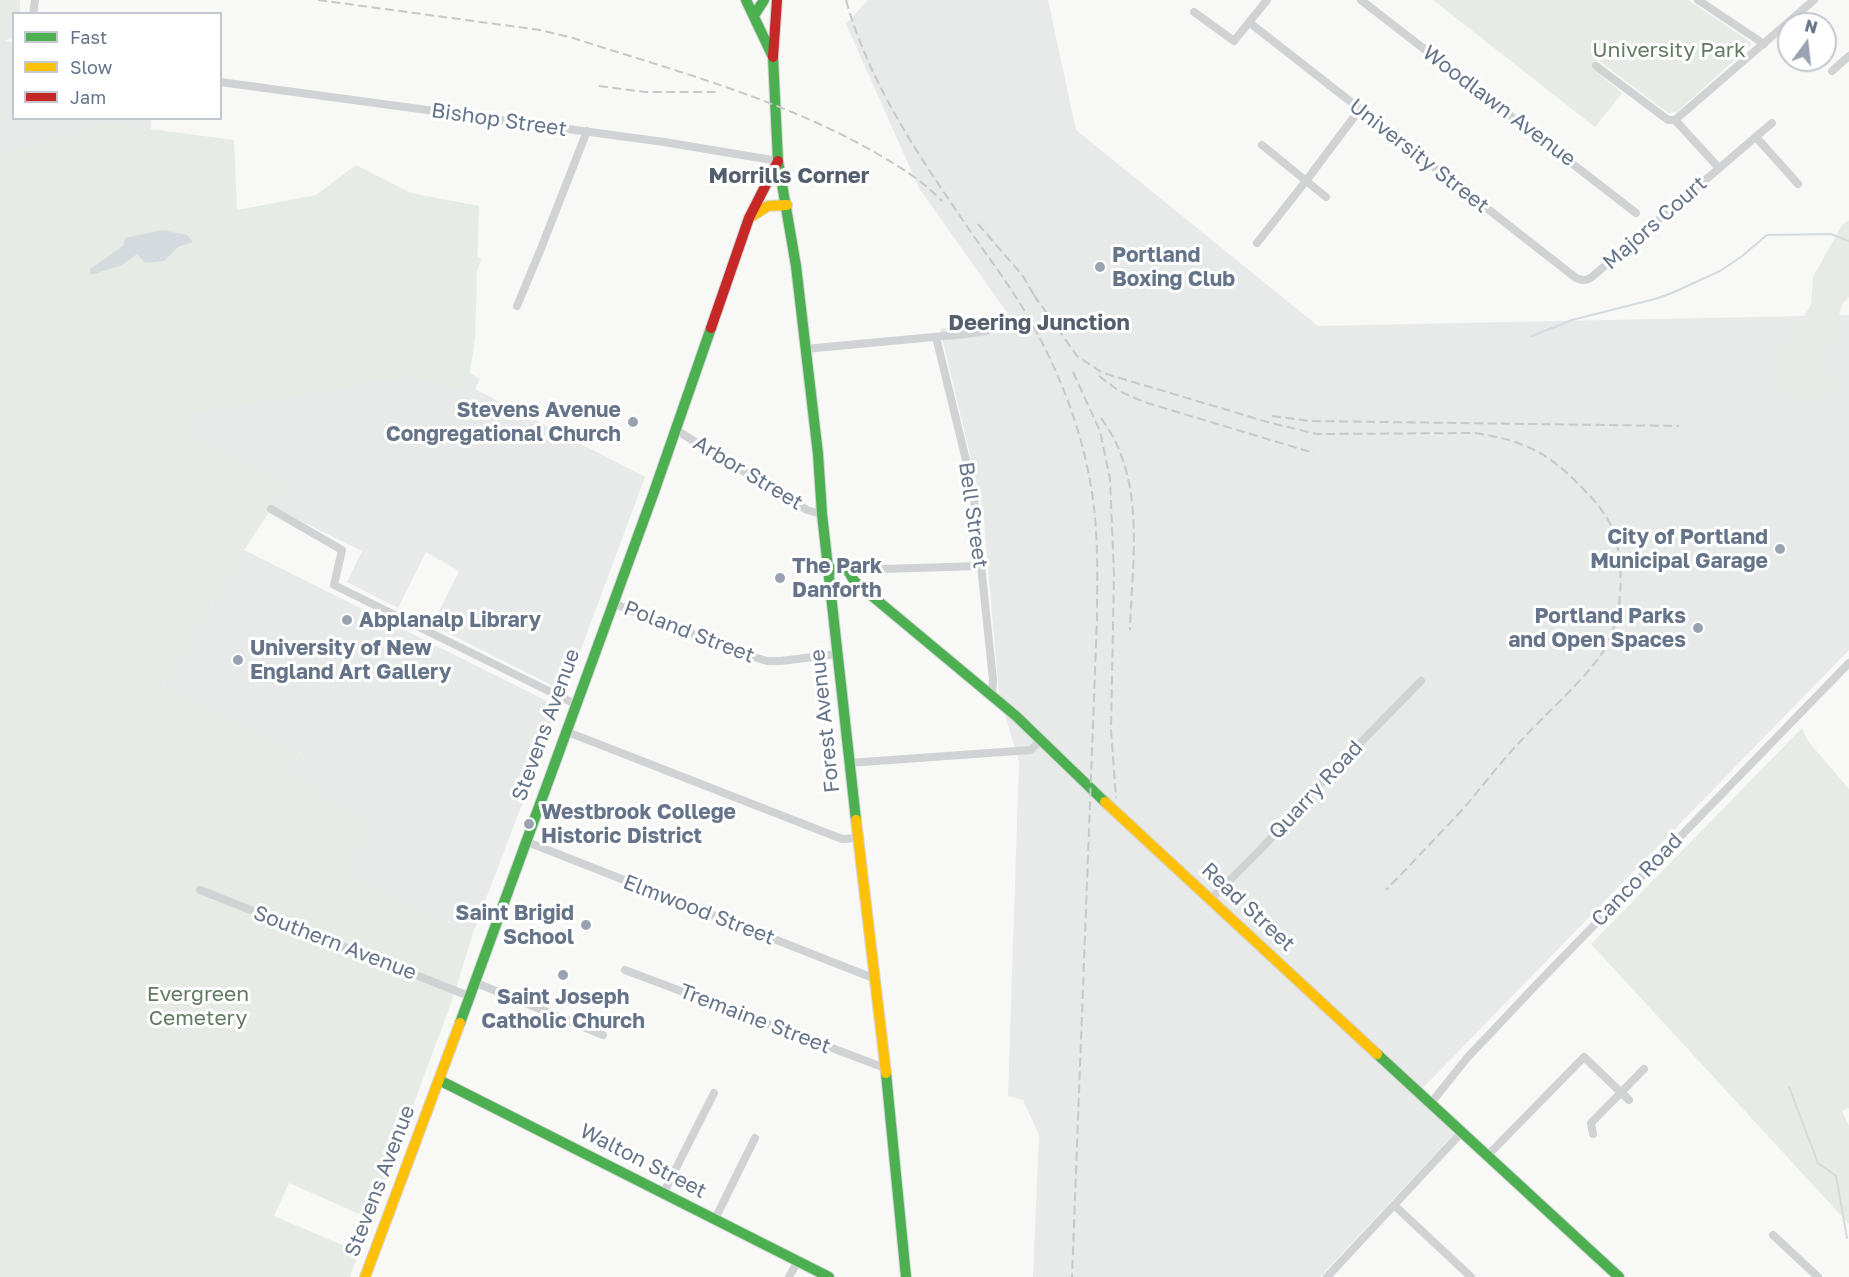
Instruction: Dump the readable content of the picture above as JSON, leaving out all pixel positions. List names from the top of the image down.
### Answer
{
  "streets": {
    "main road": [
      "Forest Avenue",
      "Stevens Avenue",
      "Read Street",
      "Walton Street"
    ],
    "street": [
      "Woodlawn Avenue",
      "Bishop Street",
      "University Street",
      "Majors Court",
      "Arbor Street",
      "Bell Street",
      "Poland Street",
      "Quarry Road",
      "Canco Road",
      "Elmwood Street",
      "Southern Avenue",
      "Tremaine Street"
    ]
  },
  "crossings": [
    ["Bishop Street", "Forest Avenue"],
    ["Bishop Street", "Stevens Avenue"],
    ["University Street", "Majors Court"],
    ["Arbor Street", "Forest Avenue"],
    ["Arbor Street", "Stevens Avenue"],
    ["Bell Street", "Read Street"],
    ["Poland Street", "Forest Avenue"],
    ["Poland Street", "Stevens Avenue"],
    ["Forest Avenue", "Stevens Avenue"],
    ["Forest Avenue", "Elmwood Street"],
    ["Forest Avenue", "Tremaine Street"],
    ["Stevens Avenue", "Elmwood Street"],
    ["Stevens Avenue", "Southern Avenue"],
    ["Stevens Avenue", "Walton Street"],
    ["Quarry Road", "Read Street"],
    ["Canco Road", "Read Street"]
  ],
  "districts": ["Morrills Corner", "Deering Junction"],
  "parks": ["University Park", "Evergreen Cemetery"],
  "places": [
    "Portland Boxing Club",
    "Stevens Avenue Congregational Church",
    "City of Portland Municipal Garage",
    "The Park Danforth",
    "Abplanalp Library",
    "Portland Parks and Open Spaces",
    "University of New England Art Gallery",
    "Westbrook College Historic District",
    "Saint Brigid School",
    "Saint Joseph Catholic Church"
  ],
  "legend": ["Fast", "Slow", "Jam"],
  "north": "top"
}
